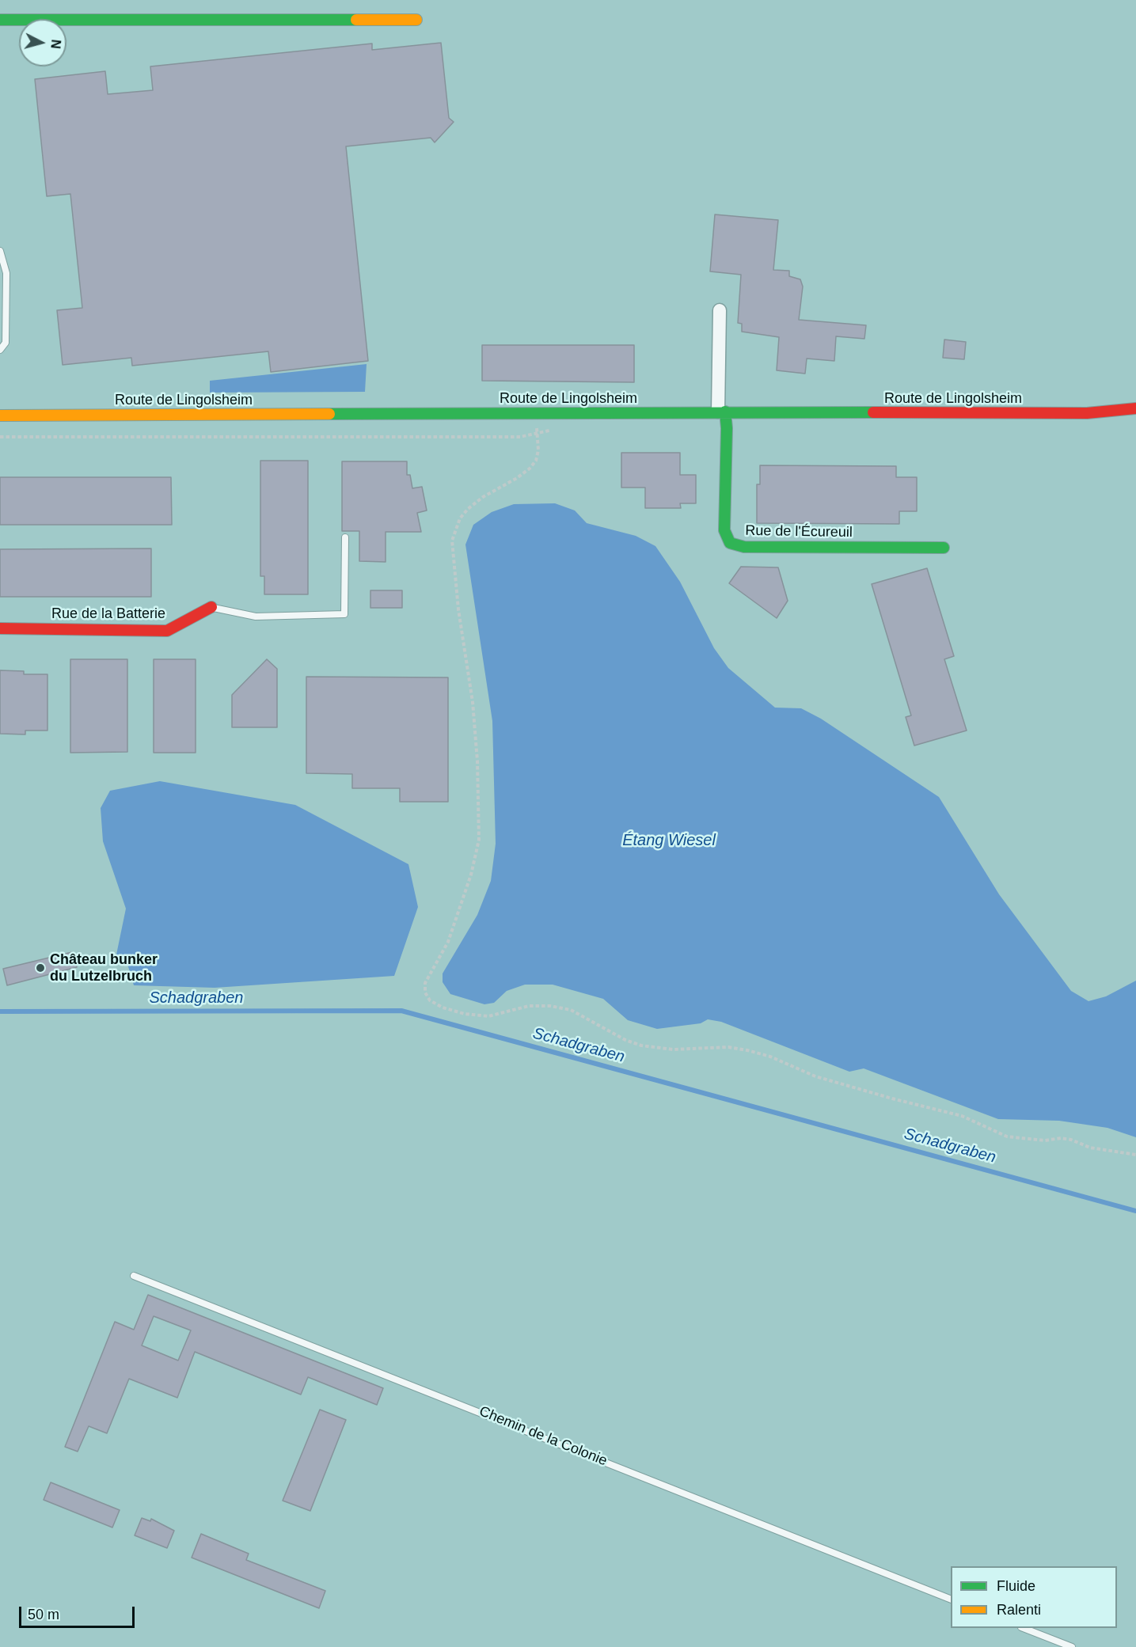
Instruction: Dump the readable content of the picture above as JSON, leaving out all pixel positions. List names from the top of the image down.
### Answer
{
  "streets": {
    "main road": ["Route de Lingolsheim", "Rue de l'Écureuil", "Rue de la Batterie"],
    "lane": ["Chemin de la Colonie"]
  },
  "crossings": [
    ["Route de Lingolsheim", "Rue de l'Écureuil"]
  ],
  "water": ["Étang Wiesel", "Schadgraben"],
  "places": ["Château bunker du Lutzelbruch"],
  "legend": ["Fluide", "Ralenti"],
  "scale_bar": "50 m",
  "north": "right"
}
